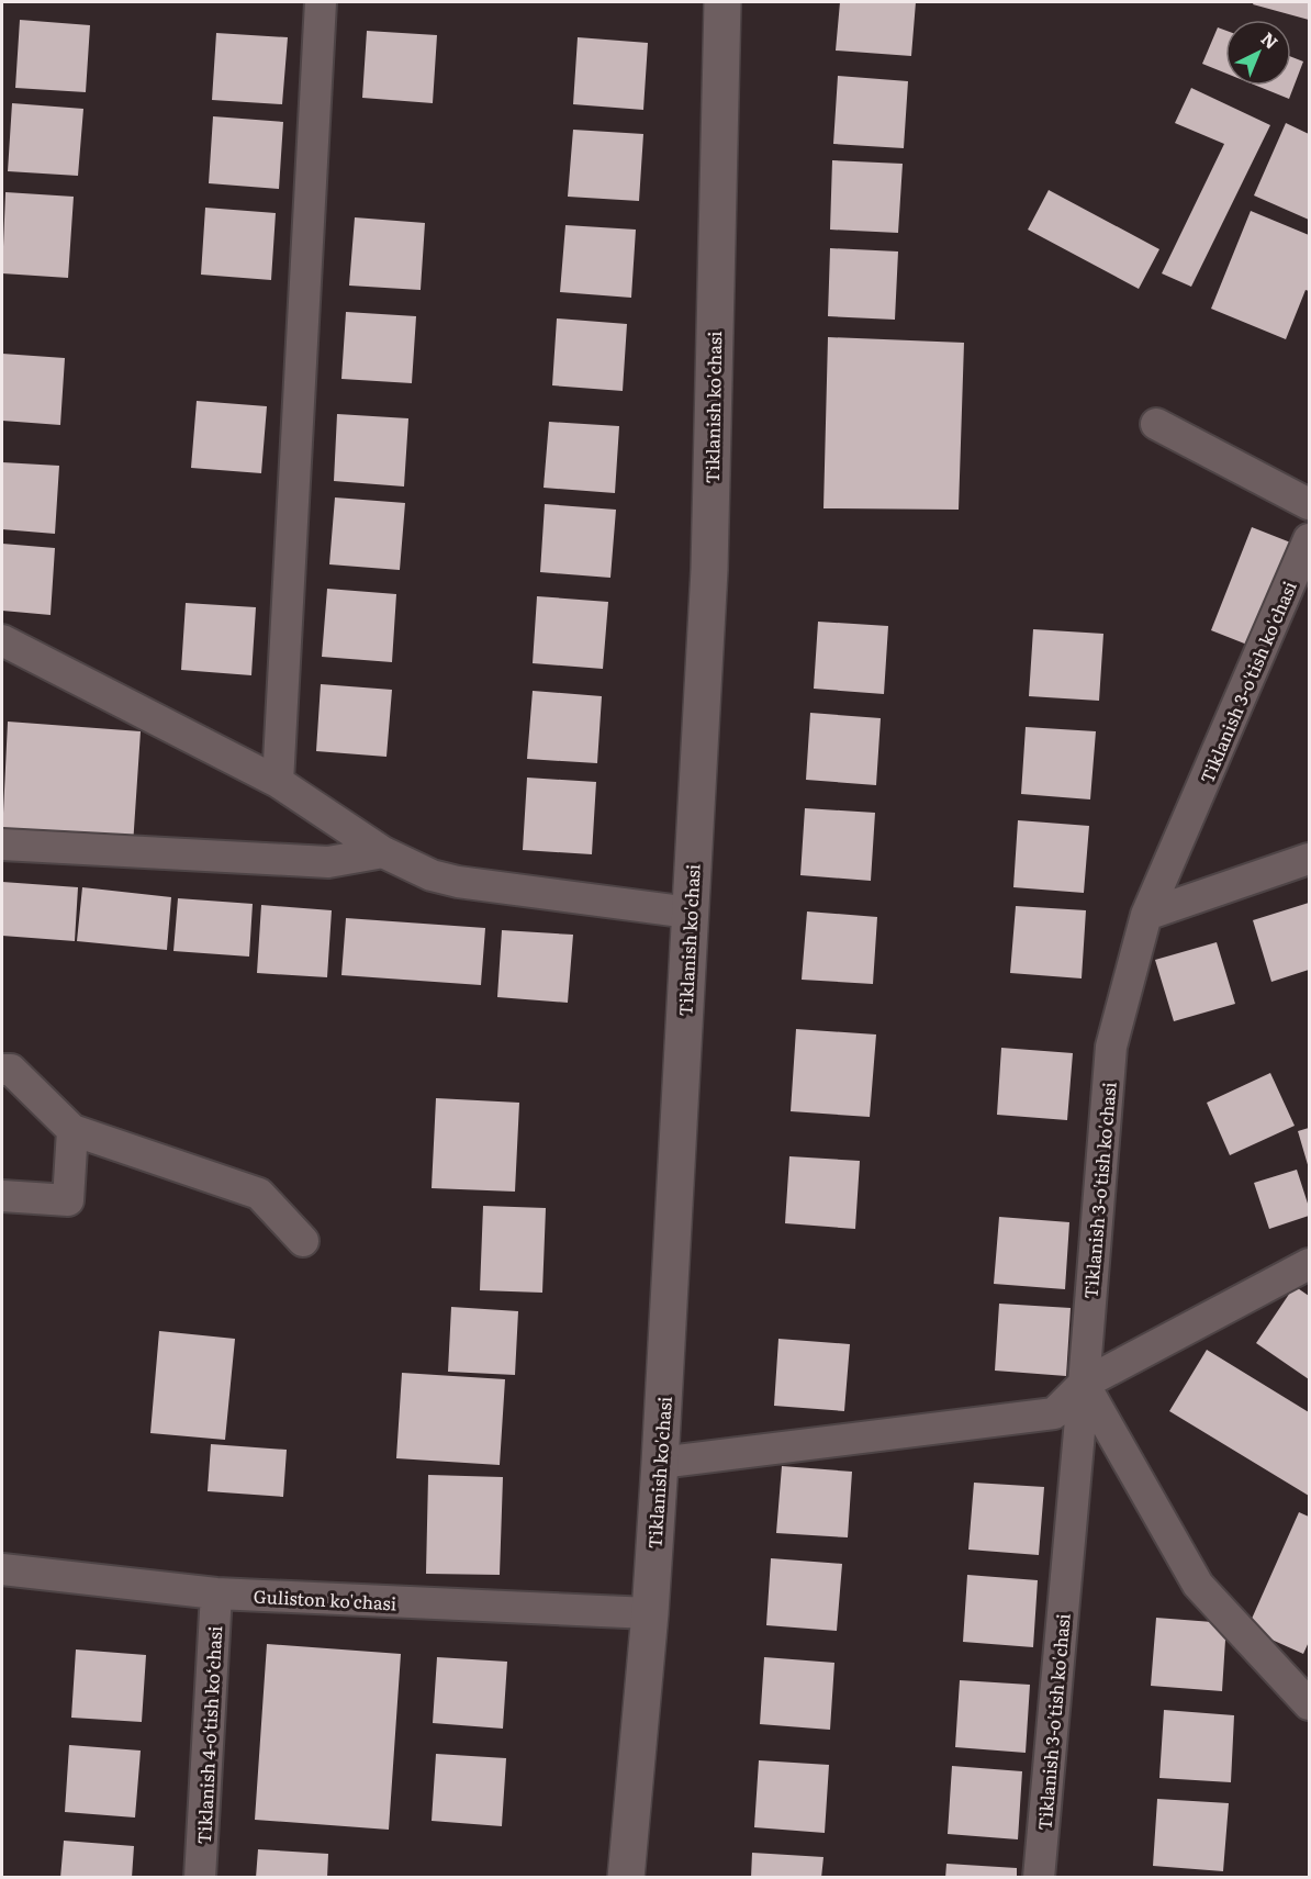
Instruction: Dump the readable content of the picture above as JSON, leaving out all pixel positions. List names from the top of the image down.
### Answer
{
  "streets": {
    "street": [
      "Tiklanish ko'chasi",
      "Tiklanish 3-o'tish ko'chasi",
      "Guliston ko'chasi",
      "Tiklanish 4-o'tish ko‘chasi"
    ]
  },
  "crossings": [
    ["Tiklanish ko'chasi", "Guliston ko'chasi"],
    ["Guliston ko'chasi", "Tiklanish 4-o'tish ko‘chasi"]
  ],
  "north": "top right"
}
